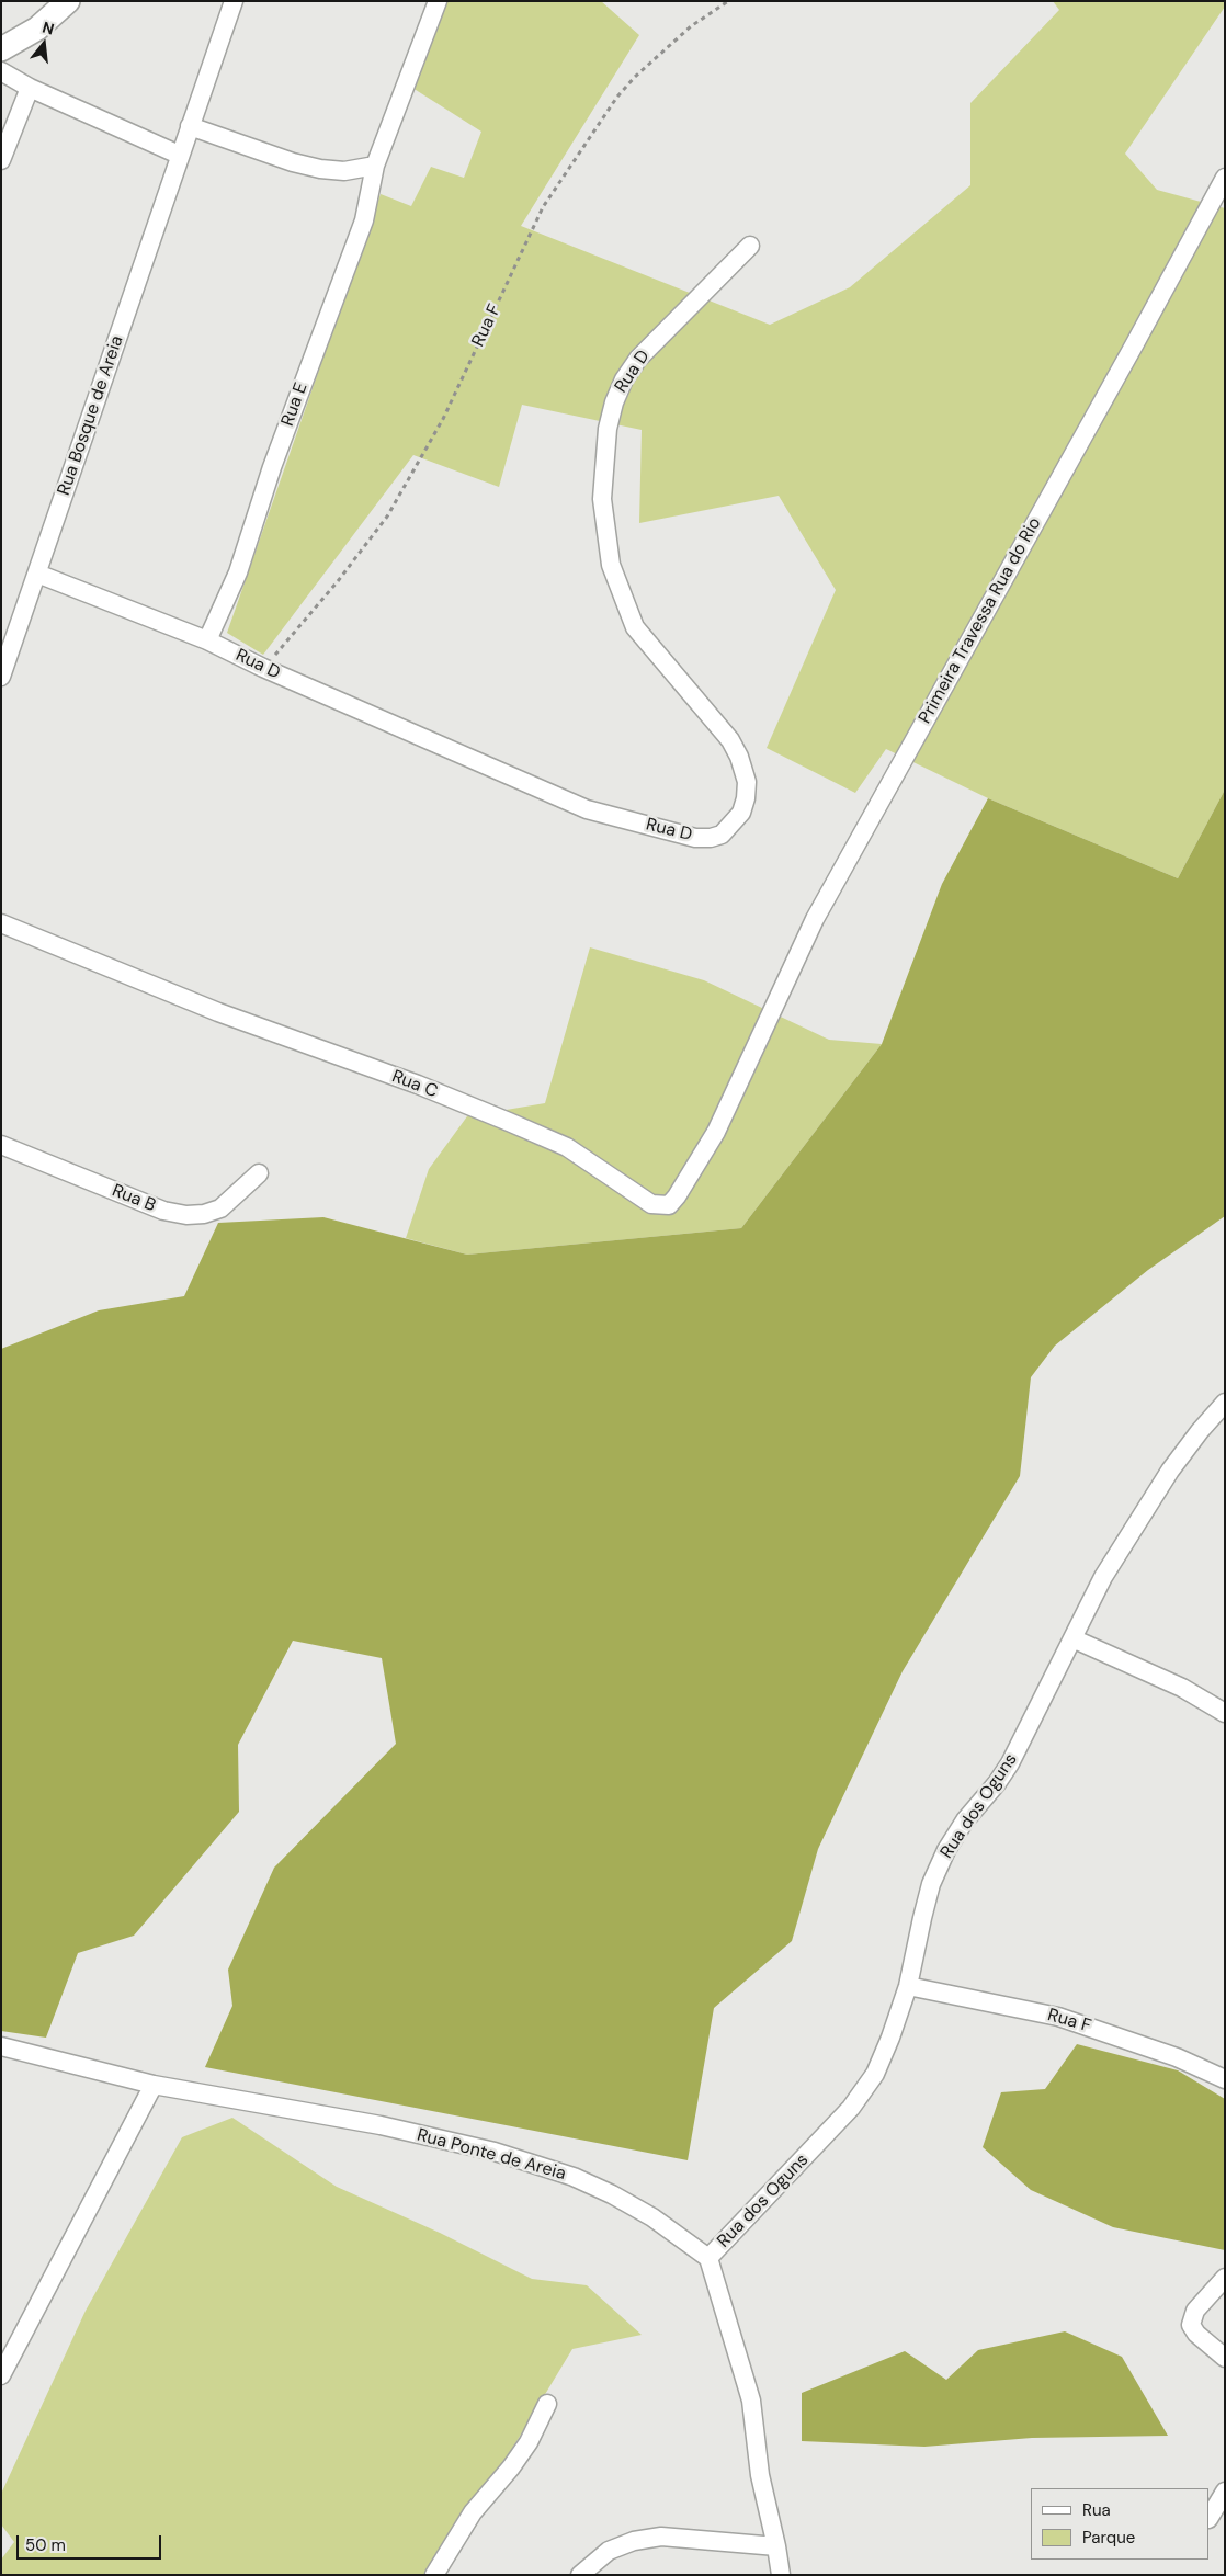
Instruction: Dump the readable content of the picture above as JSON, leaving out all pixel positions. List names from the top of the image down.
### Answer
{
  "streets": {
    "street": [
      "Rua F",
      "Rua D",
      "Rua E",
      "Rua Bosque de Areia",
      "Primeira Travessa Rua do Rio",
      "Rua C",
      "Rua B",
      "Rua dos Oguns",
      "Rua Ponte de Areia"
    ]
  },
  "crossings": [
    ["Rua F", "Rua D"],
    ["Rua F", "Rua dos Oguns"],
    ["Rua D", "Rua E"],
    ["Rua D", "Rua Bosque de Areia"],
    ["Primeira Travessa Rua do Rio", "Rua C"],
    ["Rua dos Oguns", "Rua Ponte de Areia"]
  ],
  "legend": ["Rua", "Parque"],
  "scale_bar": "50 m",
  "north": "top"
}
